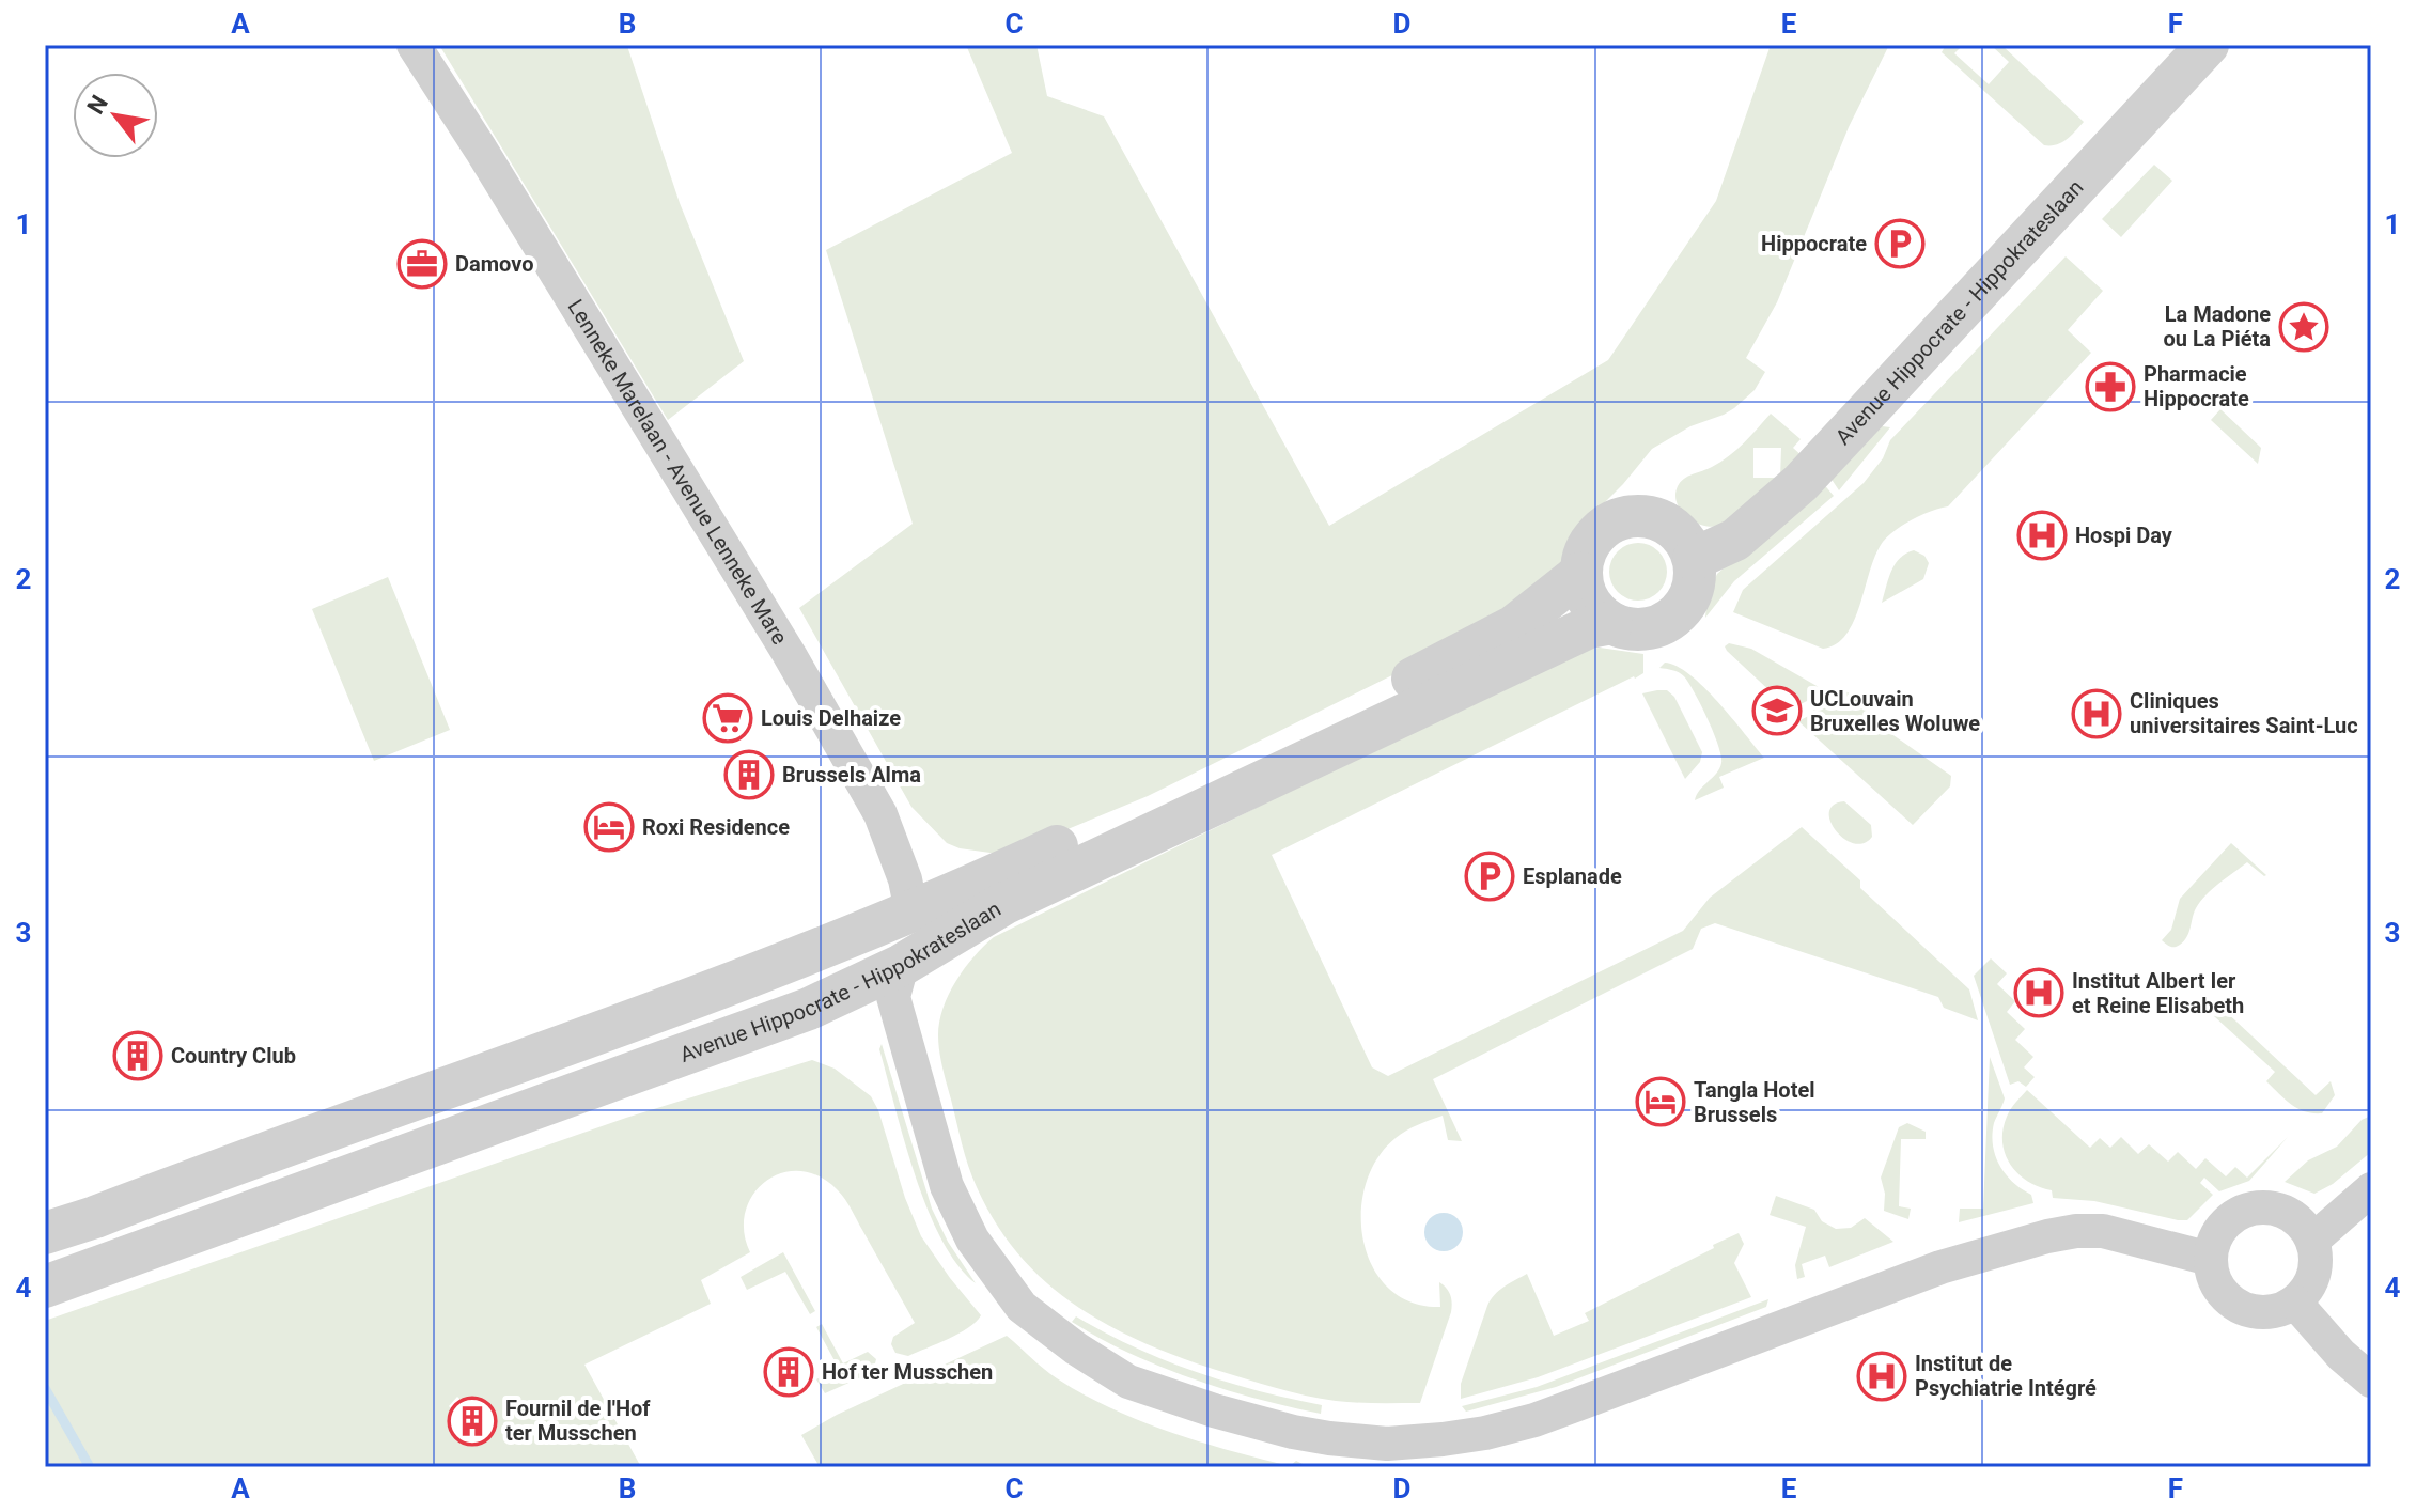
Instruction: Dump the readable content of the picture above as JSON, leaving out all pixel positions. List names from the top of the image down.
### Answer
{
  "streets": {
    "street": ["Avenue Hippocrate - Hippokrateslaan", "Lenneke Marelaan - Avenue Lenneke Mare"]
  },
  "crossings": [
    ["Avenue Hippocrate - Hippokrateslaan", "Lenneke Marelaan - Avenue Lenneke Mare"]
  ],
  "places": {
    "parking": ["Hippocrate", "Esplanade"],
    "office": ["Damovo"],
    "place": ["La Madone ou La Piéta"],
    "pharmacy": ["Pharmacie Hippocrate"],
    "hospital": [
      "Hospi Day",
      "Cliniques universitaires Saint-Luc",
      "Institut Albert Ier et Reine Elisabeth",
      "Institut de Psychiatrie Intégré"
    ],
    "school or university": ["UCLouvain Bruxelles Woluwe"],
    "supermarket": ["Louis Delhaize"],
    "building": [
      "Brussels Alma",
      "Country Club",
      "Hof ter Musschen",
      "Fournil de l'Hof ter Musschen"
    ],
    "hotel": ["Roxi Residence", "Tangla Hotel Brussels"]
  },
  "north": "top left",
  "grid": {
    "columns": [
      "A",
      "B",
      "C",
      "D",
      "E",
      "F"
    ],
    "rows": [
      "1",
      "2",
      "3",
      "4"
    ]
  }
}
